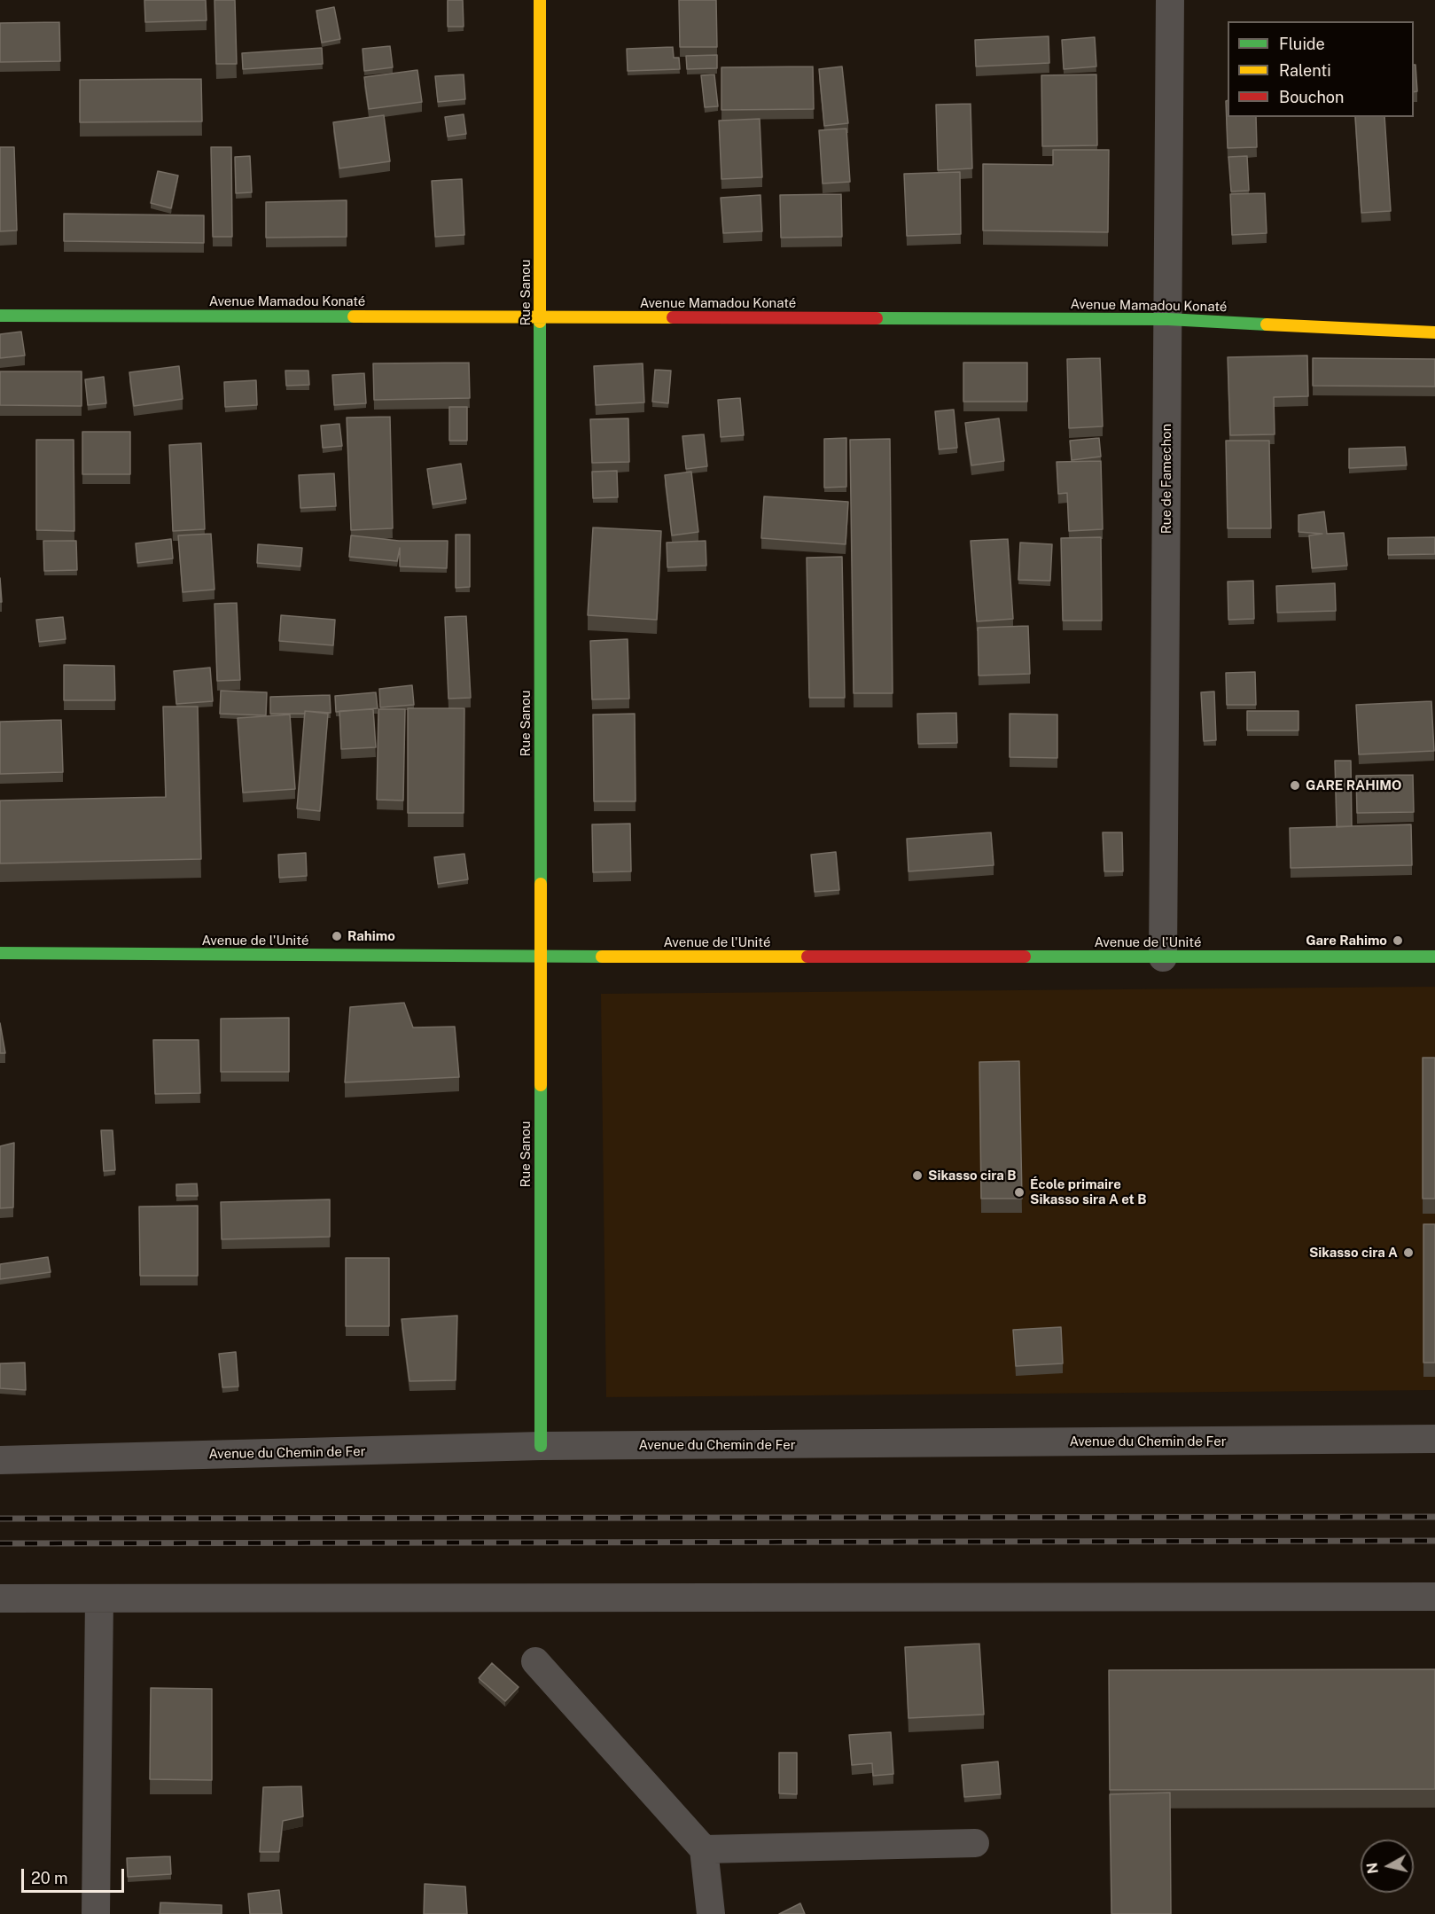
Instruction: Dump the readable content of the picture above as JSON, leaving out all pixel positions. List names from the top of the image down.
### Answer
{
  "streets": {
    "street": [
      "Rue Sanou",
      "Avenue Mamadou Konaté",
      "Rue de Famechon",
      "Avenue de l'Unité",
      "Avenue du Chemin de Fer"
    ]
  },
  "crossings": [
    ["Rue Sanou", "Avenue Mamadou Konaté"],
    ["Rue Sanou", "Avenue de l'Unité"],
    ["Rue Sanou", "Avenue du Chemin de Fer"],
    ["Avenue Mamadou Konaté", "Rue de Famechon"],
    ["Rue de Famechon", "Avenue de l'Unité"]
  ],
  "places": [
    "GARE RAHIMO",
    "Rahimo",
    "Gare Rahimo",
    "Sikasso cira B",
    "École primaire Sikasso sira A et B",
    "Sikasso cira A"
  ],
  "legend": ["Fluide", "Ralenti", "Bouchon"],
  "scale_bar": "20 m",
  "north": "left"
}
